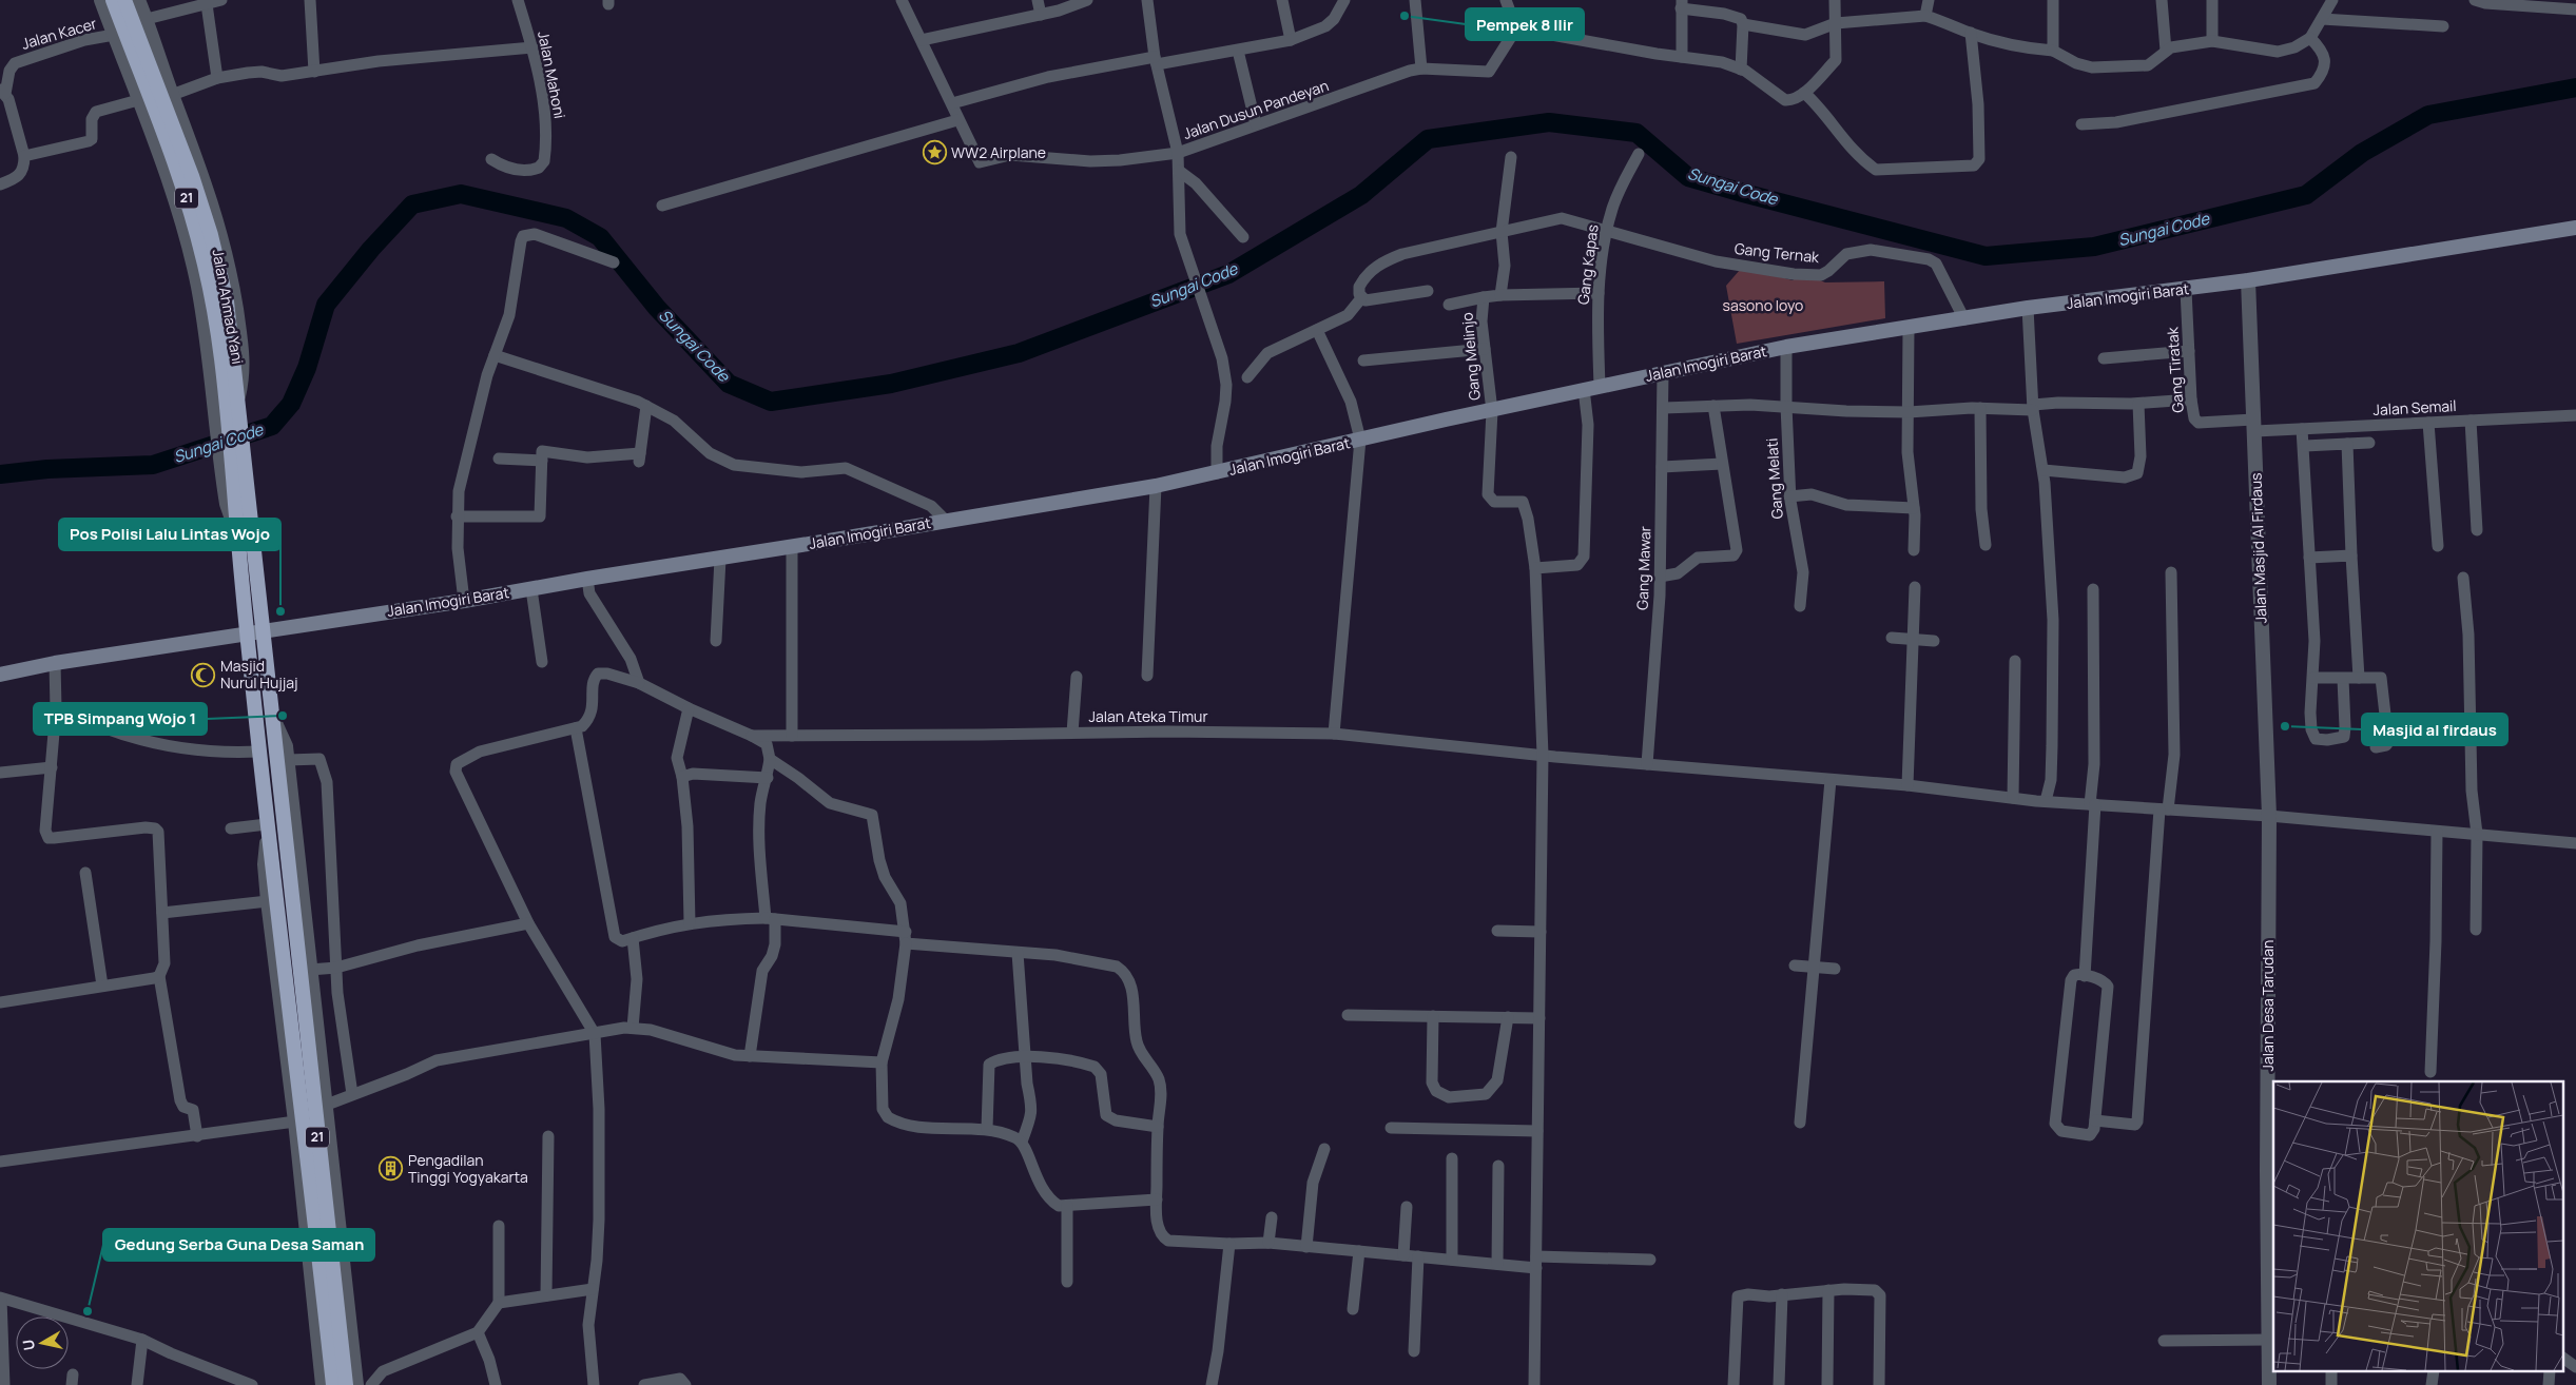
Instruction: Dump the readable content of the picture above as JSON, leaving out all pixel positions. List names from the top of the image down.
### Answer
{
  "streets": {
    "highway": ["21", "Jalan Ahmad Yani"],
    "main road": ["Jalan Imogiri Barat"],
    "street": [
      "Jalan Kacer",
      "Jalan Mahoni",
      "Jalan Dusun Pandeyan",
      "Gang Ternak",
      "Gang Kapas",
      "Gang Melinjo",
      "Gang Tiratak",
      "Jalan Semail",
      "Gang Melati",
      "Jalan Masjid Al Firdaus",
      "Gang Mawar",
      "Jalan Ateka Timur",
      "Jalan Desa Tarudan"
    ]
  },
  "crossings": [
    ["Jalan Kacer", "Jalan Ahmad Yani"],
    ["Jalan Dusun Pandeyan", "Jalan Imogiri Barat"],
    ["21", "Jalan Imogiri Barat"],
    ["21", "Jalan Ahmad Yani"],
    ["Gang Ternak", "Gang Kapas"],
    ["Gang Ternak", "Jalan Imogiri Barat"],
    ["Gang Kapas", "Jalan Imogiri Barat"],
    ["Gang Kapas", "Gang Melinjo"],
    ["Jalan Imogiri Barat", "Jalan Ahmad Yani"],
    ["Jalan Imogiri Barat", "Gang Melinjo"],
    ["Jalan Imogiri Barat", "Gang Tiratak"],
    ["Jalan Imogiri Barat", "Gang Melati"],
    ["Jalan Imogiri Barat", "Jalan Masjid Al Firdaus"],
    ["Jalan Imogiri Barat", "Gang Mawar"],
    ["Gang Tiratak", "Jalan Semail"],
    ["Gang Tiratak", "Jalan Masjid Al Firdaus"],
    ["Jalan Semail", "Jalan Masjid Al Firdaus"],
    ["Jalan Masjid Al Firdaus", "Jalan Ateka Timur"],
    ["Jalan Masjid Al Firdaus", "Jalan Desa Tarudan"],
    ["Gang Mawar", "Jalan Ateka Timur"],
    ["Jalan Ateka Timur", "Jalan Desa Tarudan"]
  ],
  "water": ["Sungai Code"],
  "parks": ["sasono loyo"],
  "places": {
    "other": [
      "Pempek 8 Ilir",
      "Pos Polisi Lalu Lintas Wojo",
      "TPB Simpang Wojo 1",
      "Masjid al firdaus",
      "Gedung Serba Guna Desa Saman"
    ],
    "place": ["WW2 Airplane"],
    "mosque": ["Masjid Nurul Hujjaj"],
    "building": ["Pengadilan Tinggi Yogyakarta"]
  },
  "north": "left"
}
